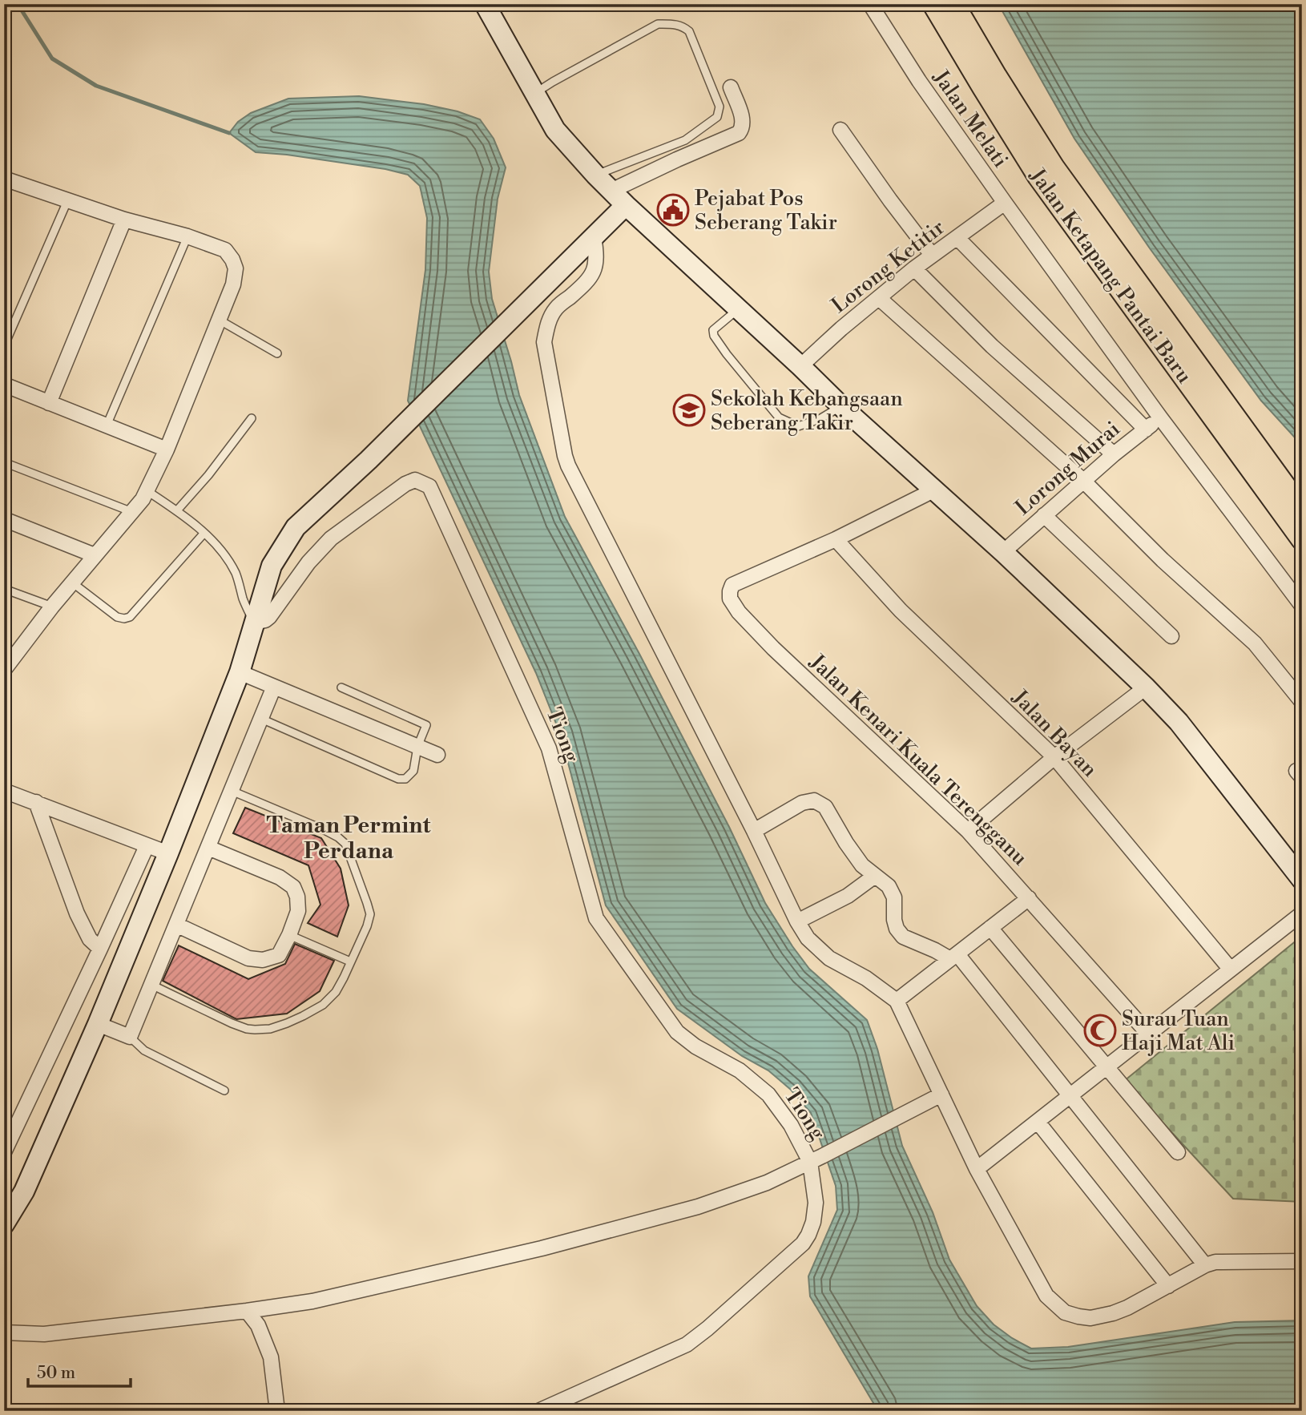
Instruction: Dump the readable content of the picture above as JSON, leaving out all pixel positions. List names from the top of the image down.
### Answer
{
  "streets": {
    "main road": ["Jalan Ketapang Pantai Baru"],
    "street": [
      "Jalan Melati",
      "Lorong Ketitir",
      "Lorong Murai",
      "Jalan Bayan",
      "Tiong",
      "Jalan Kenari Kuala Terengganu"
    ]
  },
  "crossings": [
    ["Jalan Melati", "Lorong Ketitir"],
    ["Jalan Melati", "Lorong Murai"],
    ["Jalan Bayan", "Jalan Kenari Kuala Terengganu"]
  ],
  "districts": ["Taman Permint Perdana"],
  "places": {
    "public building": ["Pejabat Pos Seberang Takir"],
    "school or university": ["Sekolah Kebangsaan Seberang Takir"],
    "mosque": ["Surau Tuan Haji Mat Ali"]
  },
  "scale_bar": "50 m"
}
